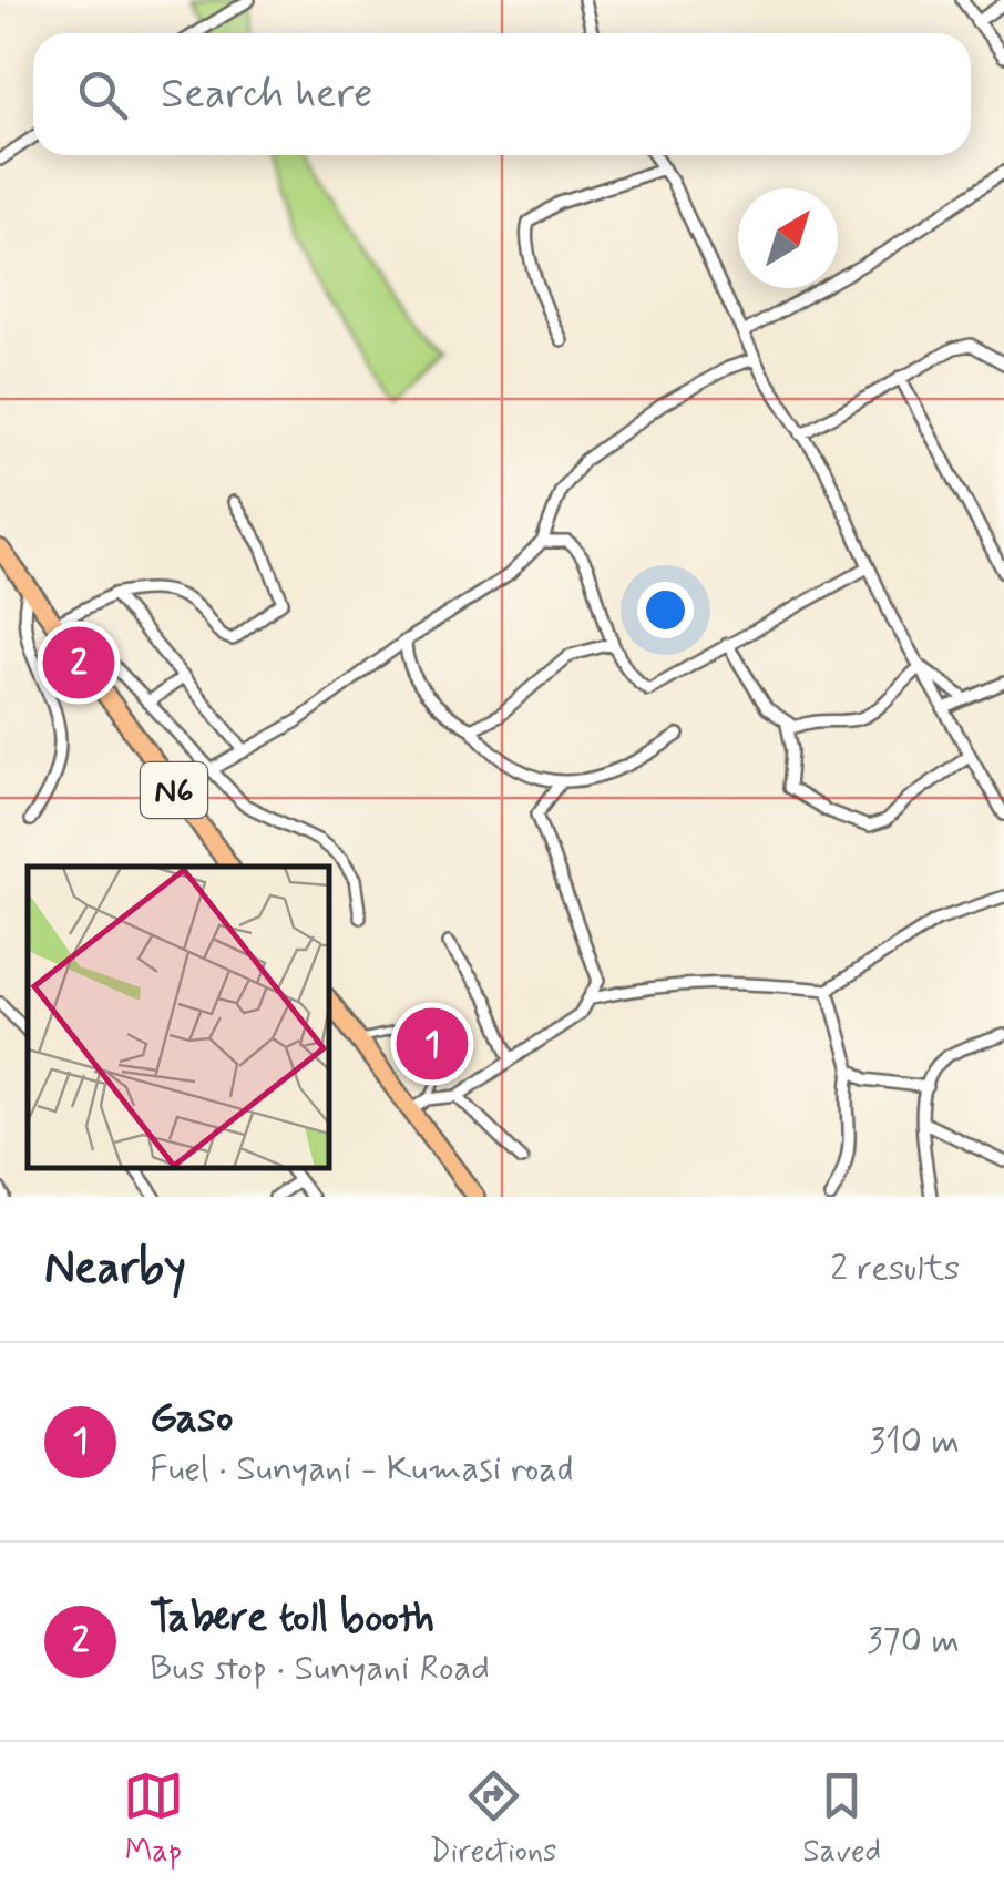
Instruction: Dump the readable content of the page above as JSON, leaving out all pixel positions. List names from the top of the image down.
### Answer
{
  "streets": {
    "main road": ["N6"]
  },
  "north": "top right",
  "page": {
    "search": "Search here",
    "pins": ["2", "1"],
    "heading": ["Nearby", "2 results"],
    "list": [
      {
        "mark": "1",
        "name": "Gaso",
        "note": "Fuel · Sunyani - Kumasi road",
        "value": "310 m"
      },
      {
        "mark": "2",
        "name": "Tabere toll booth",
        "note": "Bus stop · Sunyani Road",
        "value": "370 m"
      }
    ],
    "nav": ["Map", "Directions", "Saved"]
  }
}
